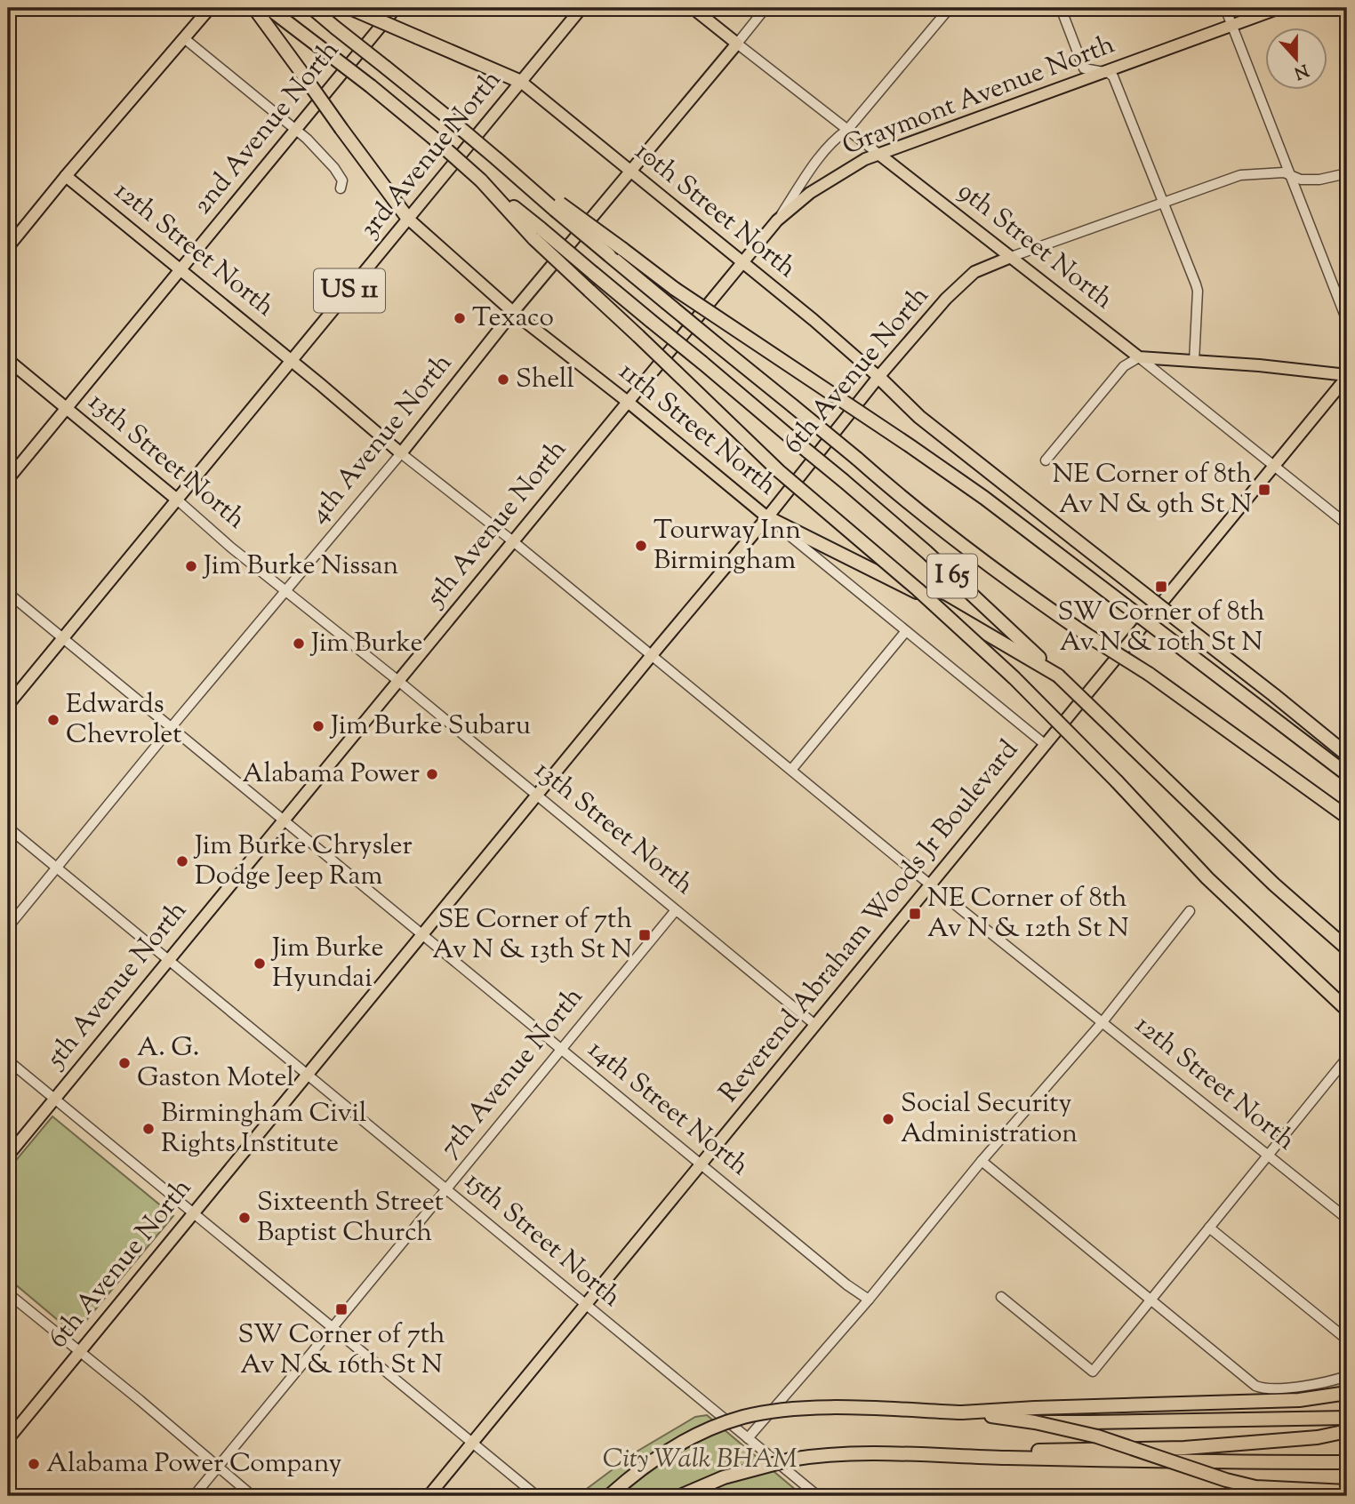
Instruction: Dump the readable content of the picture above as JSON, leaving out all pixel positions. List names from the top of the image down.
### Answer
{
  "streets": {
    "highway": ["I 65"],
    "main road": [
      "Graymont Avenue North",
      "2nd Avenue North",
      "3rd Avenue North",
      "10th Street North",
      "9th Street North",
      "12th Street North",
      "US 11",
      "6th Avenue North",
      "11th Street North",
      "4th Avenue North",
      "13th Street North",
      "5th Avenue North",
      "Reverend Abraham Woods Jr Boulevard"
    ],
    "street": ["7th Avenue North", "14th Street North", "15th Street North"]
  },
  "crossings": [
    ["Graymont Avenue North", "9th Street North"],
    ["Graymont Avenue North", "5th Avenue North"],
    ["2nd Avenue North", "12th Street North"],
    ["2nd Avenue North", "13th Street North"],
    ["3rd Avenue North", "10th Street North"],
    ["3rd Avenue North", "12th Street North"],
    ["3rd Avenue North", "11th Street North"],
    ["3rd Avenue North", "13th Street North"],
    ["3rd Avenue North", "14th Street North"],
    ["10th Street North", "6th Avenue North"],
    ["10th Street North", "4th Avenue North"],
    ["10th Street North", "5th Avenue North"],
    ["9th Street North", "6th Avenue North"],
    ["9th Street North", "4th Avenue North"],
    ["9th Street North", "5th Avenue North"],
    ["9th Street North", "Reverend Abraham Woods Jr Boulevard"],
    ["12th Street North", "6th Avenue North"],
    ["12th Street North", "4th Avenue North"],
    ["12th Street North", "5th Avenue North"],
    ["12th Street North", "Reverend Abraham Woods Jr Boulevard"],
    ["6th Avenue North", "11th Street North"],
    ["6th Avenue North", "13th Street North"],
    ["6th Avenue North", "14th Street North"],
    ["6th Avenue North", "15th Street North"],
    ["11th Street North", "4th Avenue North"],
    ["11th Street North", "5th Avenue North"],
    ["11th Street North", "Reverend Abraham Woods Jr Boulevard"],
    ["4th Avenue North", "13th Street North"],
    ["4th Avenue North", "14th Street North"],
    ["4th Avenue North", "15th Street North"],
    ["13th Street North", "5th Avenue North"],
    ["13th Street North", "Reverend Abraham Woods Jr Boulevard"],
    ["13th Street North", "7th Avenue North"],
    ["5th Avenue North", "14th Street North"],
    ["5th Avenue North", "15th Street North"],
    ["Reverend Abraham Woods Jr Boulevard", "14th Street North"],
    ["Reverend Abraham Woods Jr Boulevard", "15th Street North"],
    ["7th Avenue North", "14th Street North"],
    ["7th Avenue North", "15th Street North"]
  ],
  "parks": ["City Walk BHAM"],
  "places": {
    "other": [
      "Texaco",
      "Shell",
      "Tourway Inn Birmingham",
      "Jim Burke Nissan",
      "Jim Burke",
      "Edwards Chevrolet",
      "Jim Burke Subaru",
      "Alabama Power",
      "Jim Burke Chrysler Dodge Jeep Ram",
      "Jim Burke Hyundai",
      "A. G. Gaston Motel",
      "Social Security Administration",
      "Birmingham Civil Rights Institute",
      "Sixteenth Street Baptist Church",
      "Alabama Power Company"
    ],
    "transit": [
      "NE Corner of 8th Av N & 9th St N",
      "SW Corner of 8th Av N & 10th St N",
      "NE Corner of 8th Av N & 12th St N",
      "SE Corner of 7th Av N & 13th St N",
      "SW Corner of 7th Av N & 16th St N"
    ]
  },
  "north": "bottom"
}
